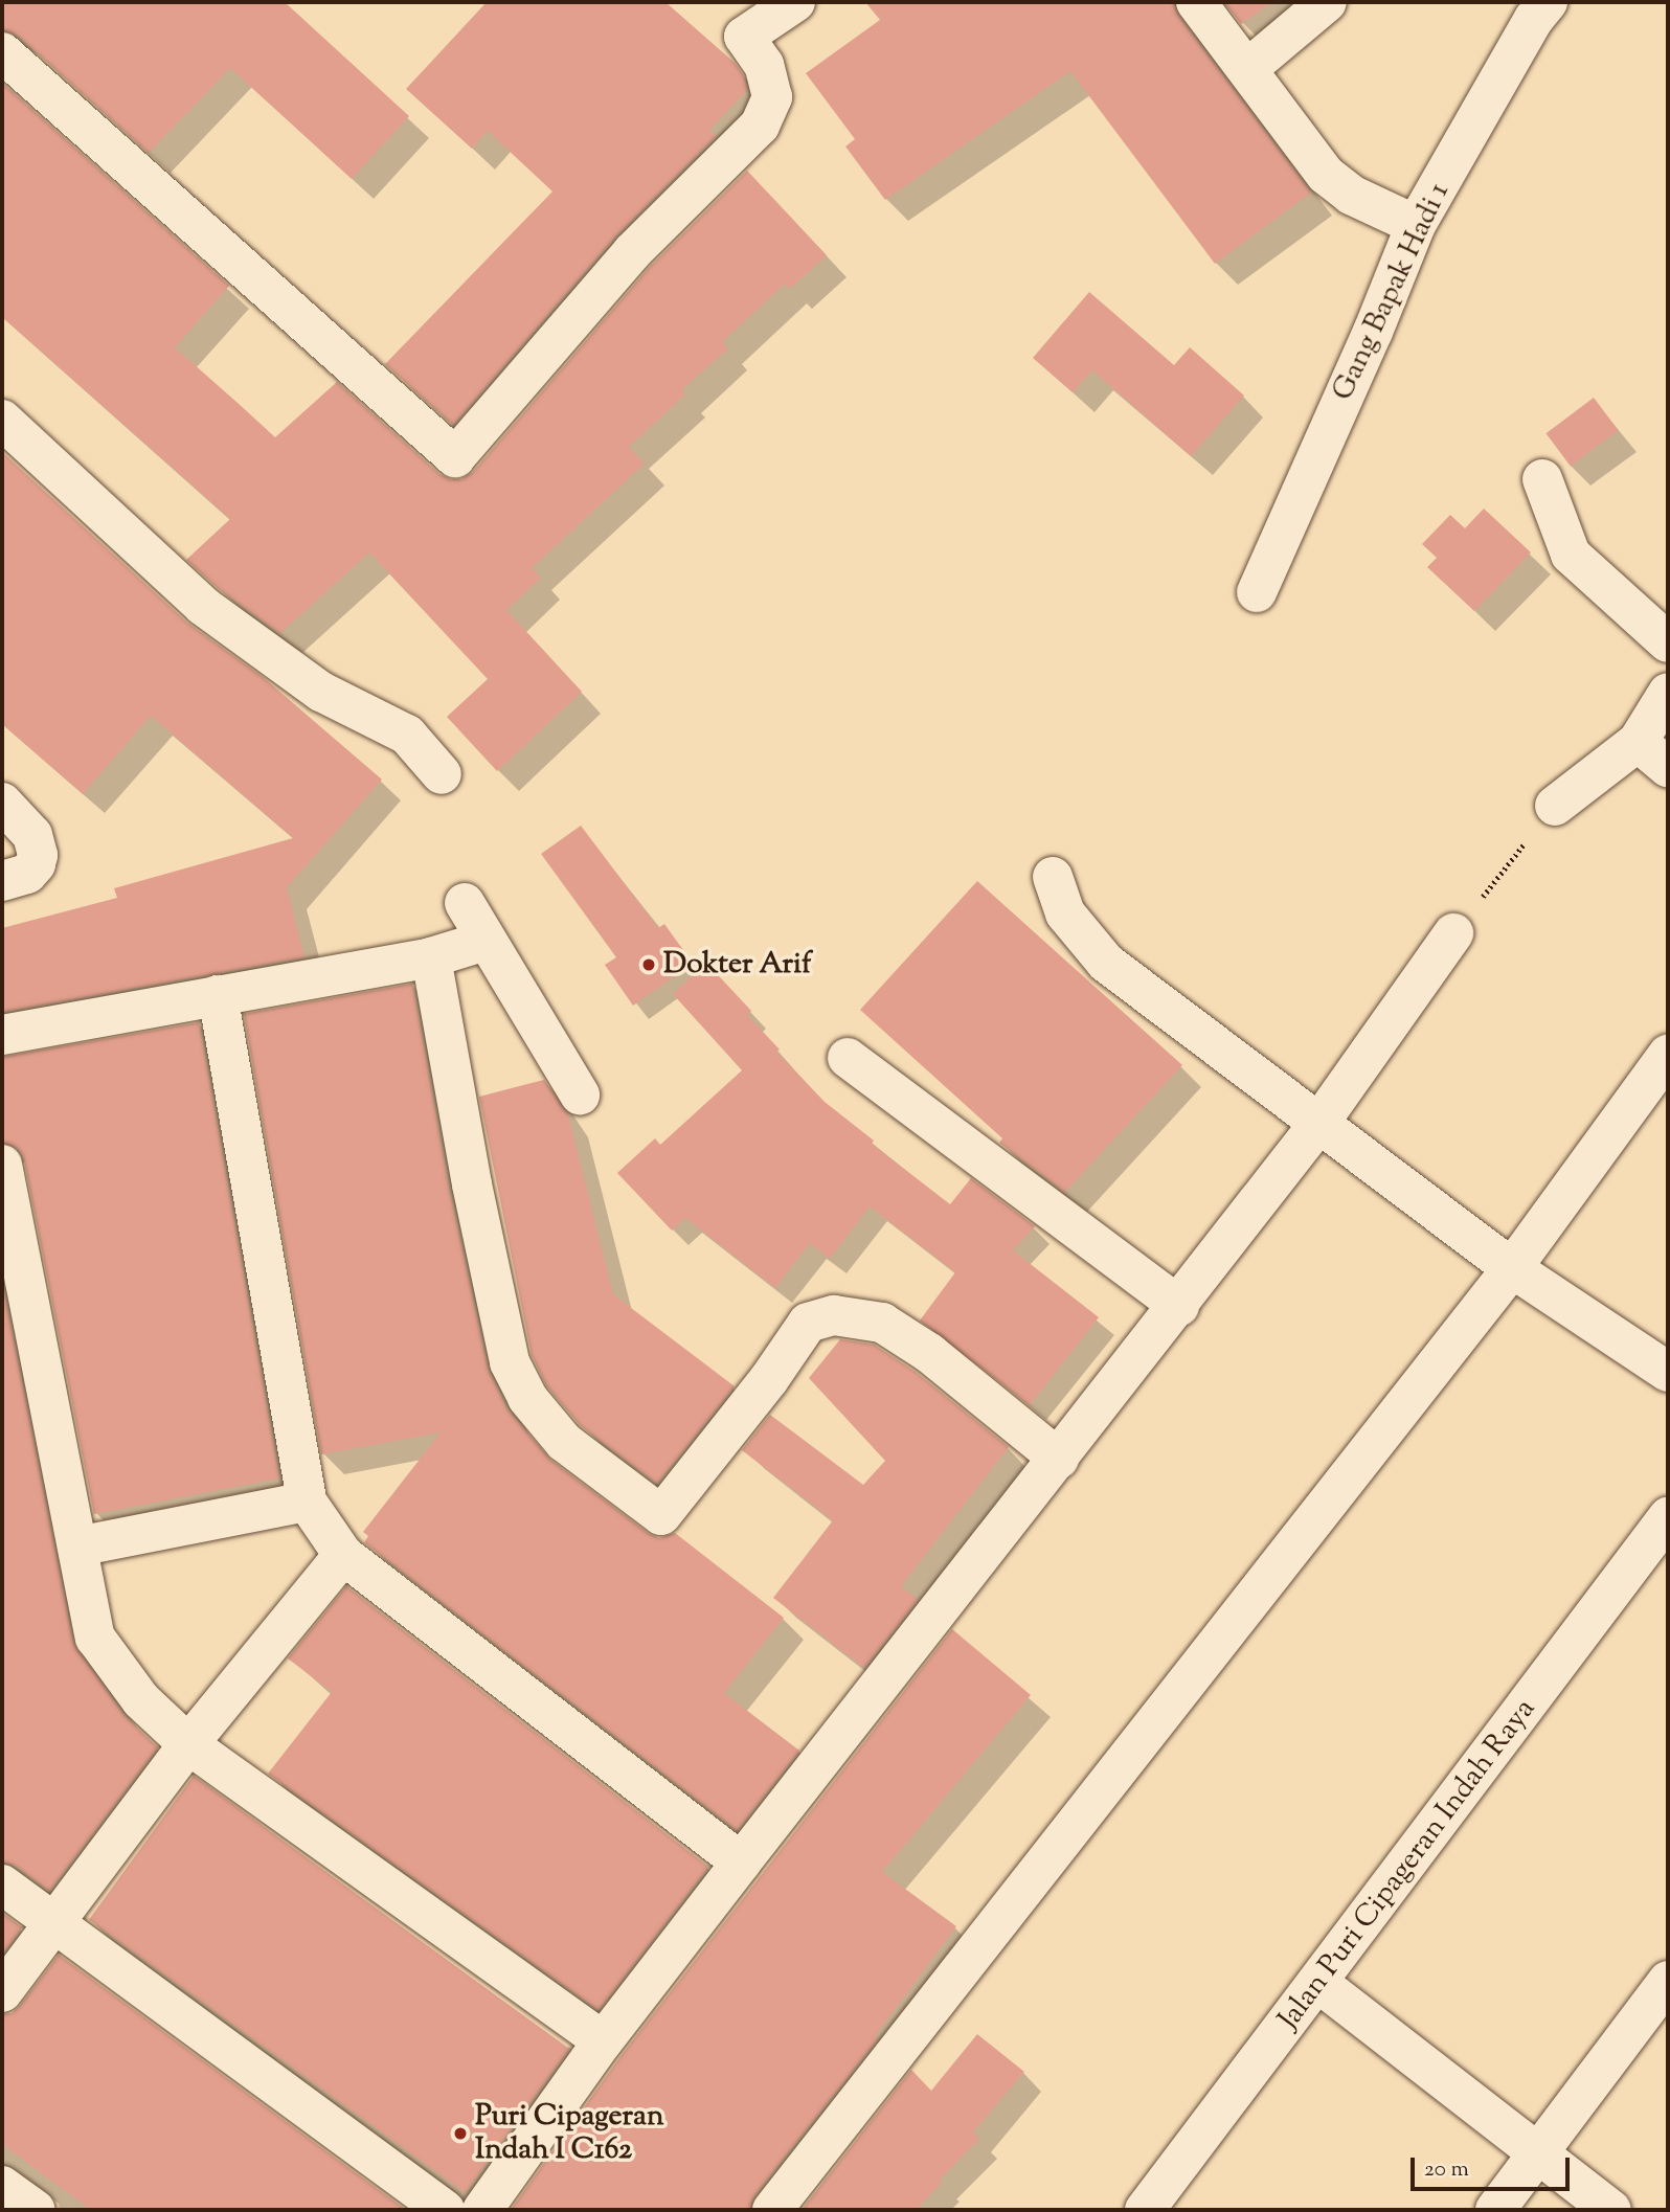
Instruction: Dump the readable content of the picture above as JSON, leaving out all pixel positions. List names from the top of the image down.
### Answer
{
  "streets": {
    "street": ["Gang Bapak Hadi 1", "Jalan Puri Cipageran Indah Raya"]
  },
  "places": ["Dokter Arif", "Puri Cipageran Indah I C162"],
  "scale_bar": "20 m"
}
